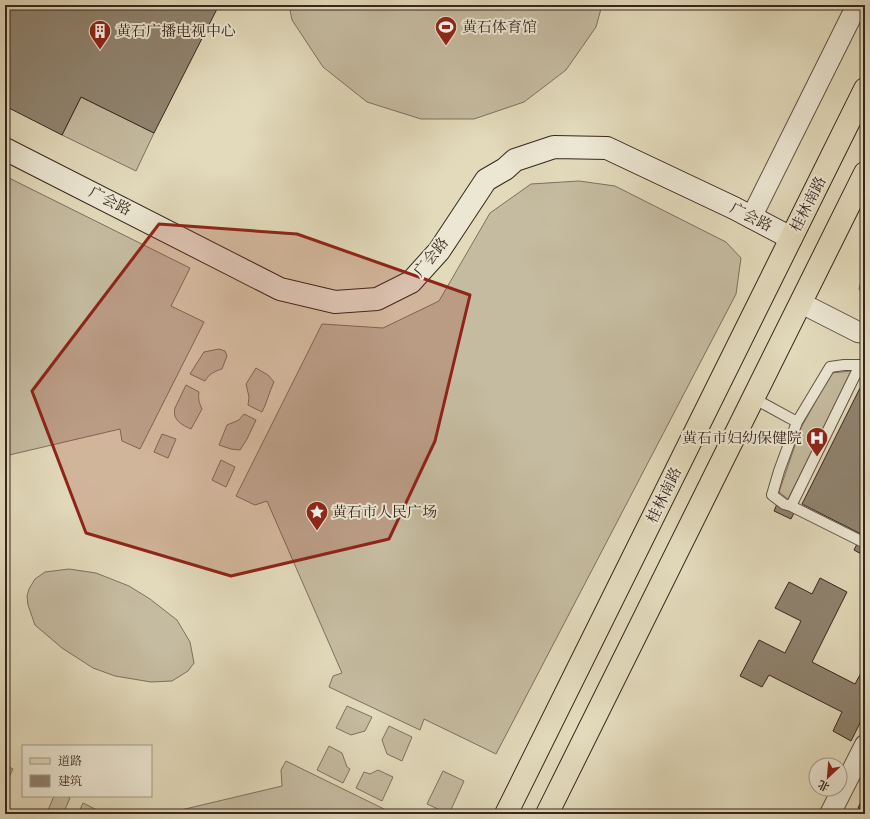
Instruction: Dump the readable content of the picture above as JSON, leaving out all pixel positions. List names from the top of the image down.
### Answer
{
  "streets": {
    "main road": ["桂林南路"],
    "street": ["广会路"]
  },
  "crossings": [
    ["广会路", "桂林南路"]
  ],
  "places": {
    "sports": ["黄石体育馆"],
    "building": ["黄石广播电视中心"],
    "hospital": ["黄石市妇幼保健院"],
    "place": ["黄石市人民广场"]
  },
  "legend": ["道路", "建筑"],
  "north": "bottom left"
}
